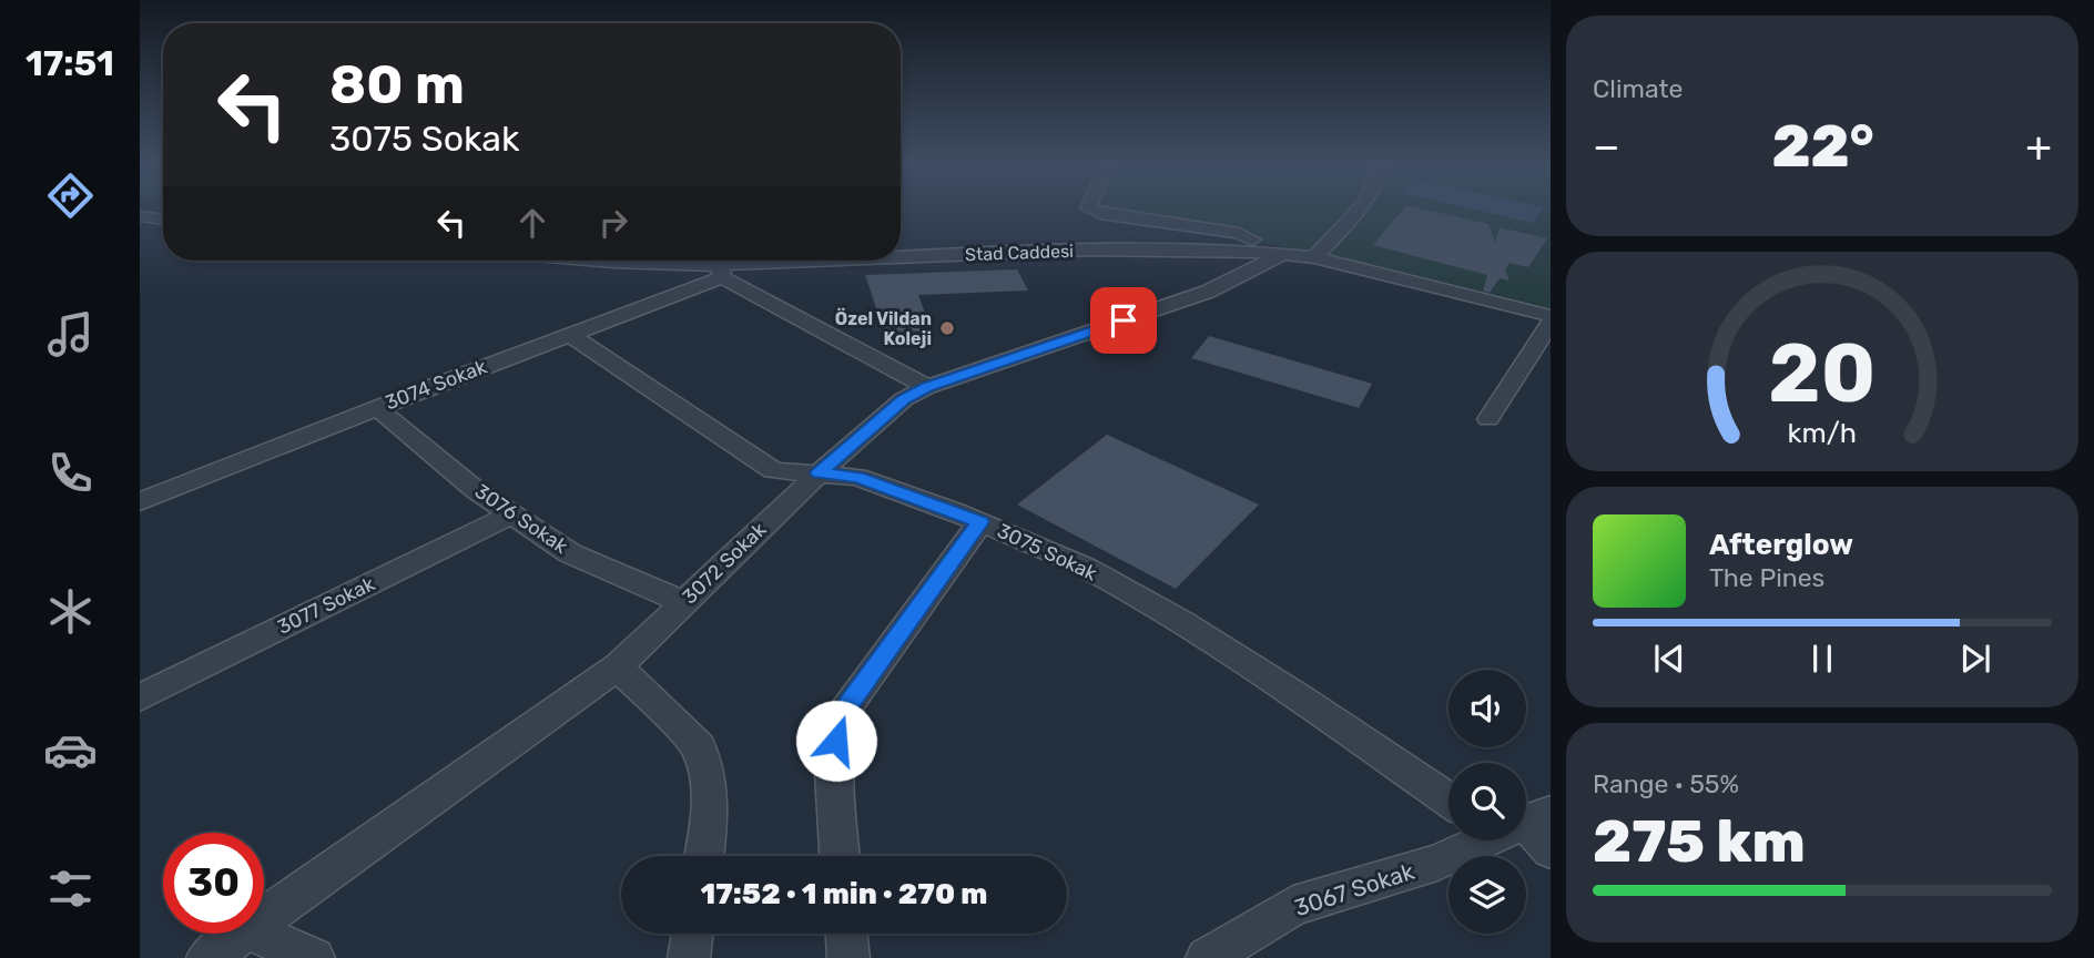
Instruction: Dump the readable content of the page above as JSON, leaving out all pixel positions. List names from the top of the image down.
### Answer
{
  "streets": {
    "street": [
      "Stad Caddesi",
      "3074 Sokak",
      "3076 Sokak",
      "3075 Sokak",
      "3072 Sokak",
      "3077 Sokak",
      "3067 Sokak"
    ]
  },
  "crossings": [
    ["Stad Caddesi", "3074 Sokak"],
    ["Stad Caddesi", "3072 Sokak"],
    ["3074 Sokak", "3076 Sokak"],
    ["3074 Sokak", "3075 Sokak"],
    ["3076 Sokak", "3072 Sokak"],
    ["3076 Sokak", "3077 Sokak"],
    ["3075 Sokak", "3072 Sokak"]
  ],
  "places": ["Özel Vildan Koleji"],
  "page": {
    "tabs": "17:51",
    "tile": [
      "Climate",
      ["Range · 55%", "275 km"]
    ],
    "turn": ["80 m", "3075 Sokak"],
    "heat": ["−", "22°", "+"],
    "song": ["Afterglow", "The Pines"],
    "limit": "30",
    "trip": "17:52 · 1 min · 270 m",
    "gauge": ["20", "km/h"]
  }
}
